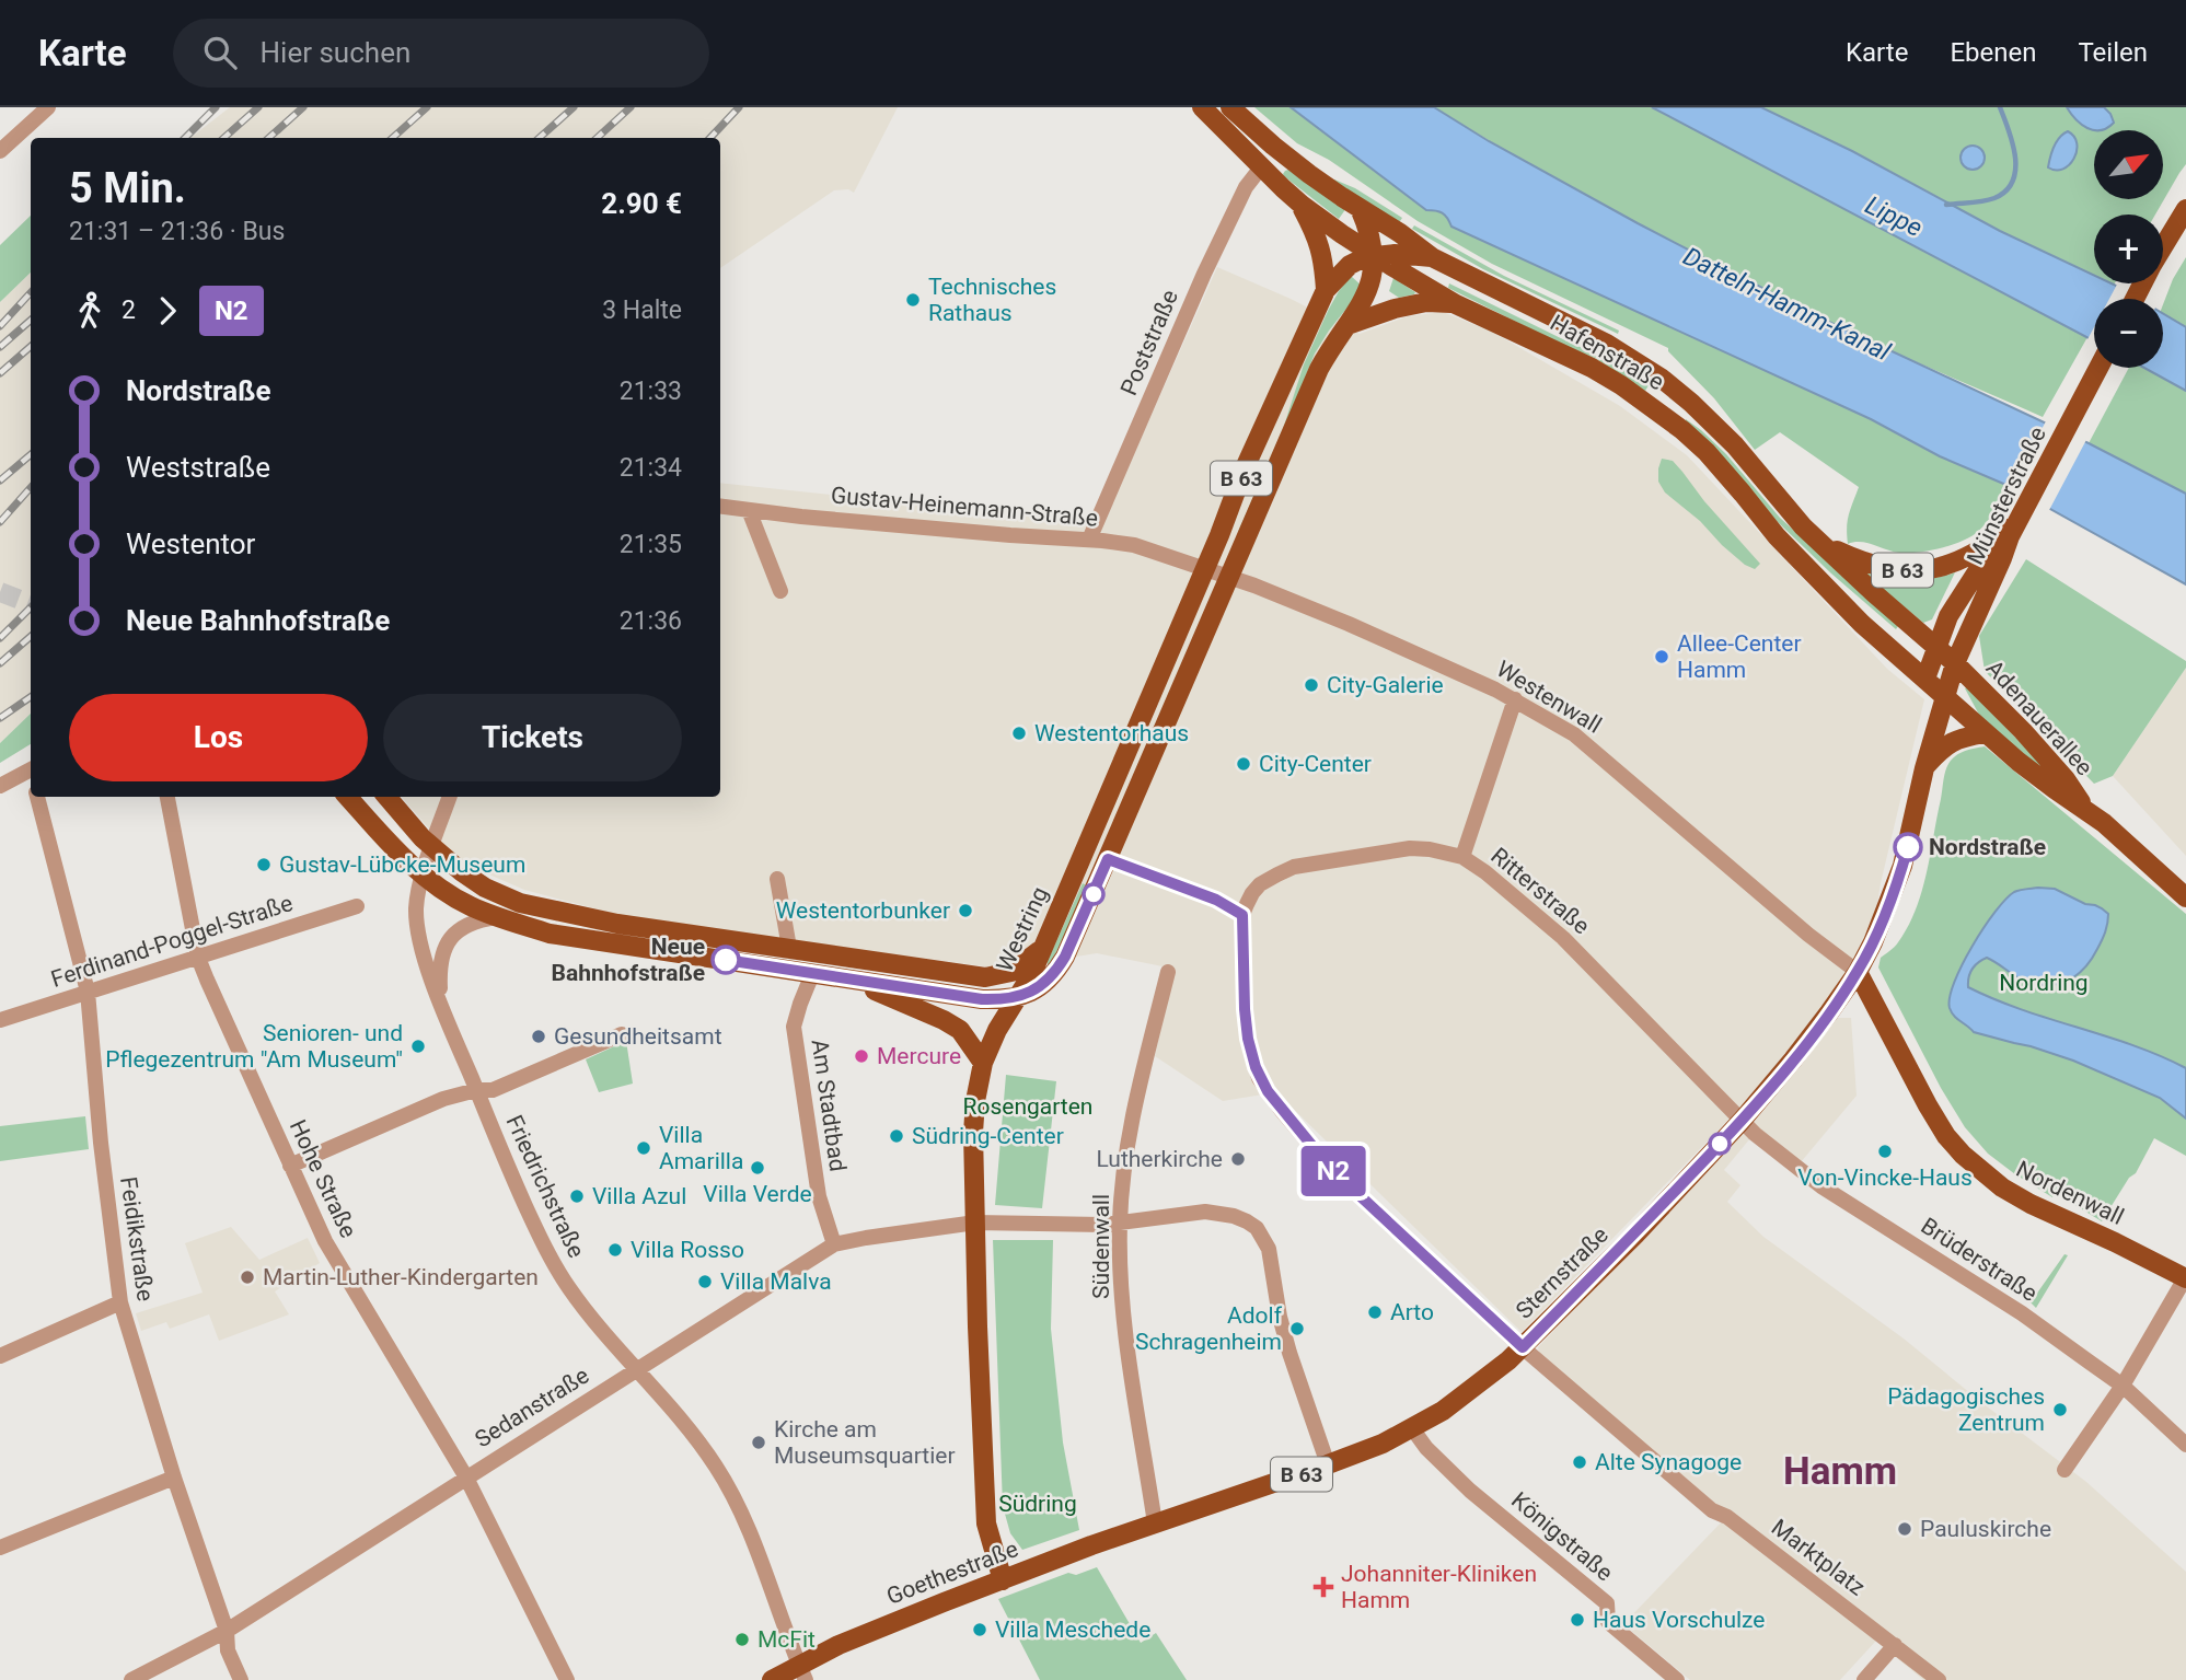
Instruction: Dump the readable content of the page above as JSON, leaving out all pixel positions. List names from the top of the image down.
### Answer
{
  "streets": {
    "main road": [
      "Hafenstraße",
      "B 63",
      "Münsterstraße",
      "Adenauerallee",
      "Westring",
      "Nordenwall",
      "Sternstraße",
      "Goethestraße"
    ],
    "street": [
      "Poststraße",
      "Gustav-Heinemann-Straße",
      "Westenwall",
      "Ritterstraße",
      "Ferdinand-Poggel-Straße",
      "Am Stadtbad",
      "Hohe Straße",
      "Friedrichstraße",
      "Feidikstraße",
      "Südenwall",
      "Brüderstraße",
      "Sedanstraße",
      "Königstraße",
      "Marktplatz"
    ]
  },
  "crossings": [
    ["Poststraße", "Hafenstraße"],
    ["Poststraße", "Gustav-Heinemann-Straße"],
    ["Hafenstraße", "B 63"],
    ["Hafenstraße", "Münsterstraße"],
    ["Hafenstraße", "Adenauerallee"],
    ["B 63", "Münsterstraße"],
    ["B 63", "Gustav-Heinemann-Straße"],
    ["B 63", "Westenwall"],
    ["B 63", "Adenauerallee"],
    ["B 63", "Ritterstraße"],
    ["B 63", "Westring"],
    ["B 63", "Nordenwall"],
    ["B 63", "Brüderstraße"],
    ["B 63", "Sternstraße"],
    ["B 63", "Sedanstraße"],
    ["B 63", "Goethestraße"],
    ["Münsterstraße", "Adenauerallee"],
    ["Gustav-Heinemann-Straße", "Westenwall"],
    ["Gustav-Heinemann-Straße", "Westring"],
    ["Westenwall", "Westring"],
    ["Westenwall", "Nordenwall"],
    ["Ritterstraße", "Brüderstraße"],
    ["Ritterstraße", "Sternstraße"],
    ["Ritterstraße", "Marktplatz"],
    ["Ferdinand-Poggel-Straße", "Hohe Straße"],
    ["Ferdinand-Poggel-Straße", "Feidikstraße"],
    ["Am Stadtbad", "Sedanstraße"],
    ["Hohe Straße", "Sedanstraße"],
    ["Friedrichstraße", "Sedanstraße"],
    ["Friedrichstraße", "Goethestraße"],
    ["Feidikstraße", "Sedanstraße"],
    ["Südenwall", "Sternstraße"],
    ["Südenwall", "Sedanstraße"],
    ["Südenwall", "Goethestraße"],
    ["Brüderstraße", "Sternstraße"],
    ["Sternstraße", "Sedanstraße"],
    ["Sternstraße", "Königstraße"],
    ["Sternstraße", "Marktplatz"],
    ["Sternstraße", "Goethestraße"]
  ],
  "districts": ["Hamm"],
  "water": ["Lippe", "Datteln-Hamm-Kanal"],
  "parks": ["Nordring", "Rosengarten", "Südring"],
  "places": {
    "other": [
      "Technisches Rathaus",
      "Allee-Center Hamm",
      "City-Galerie",
      "Westentorhaus",
      "City-Center",
      "Nordstraße",
      "Gustav-Lübcke-Museum",
      "Westentorbunker",
      "Neue Bahnhofstraße",
      "Gesundheitsamt",
      "Senioren- und Pflegezentrum \"Am Museum\"",
      "Mercure",
      "Südring-Center",
      "Villa Amarilla",
      "Von-Vincke-Haus",
      "Lutherkirche",
      "Villa Verde",
      "Villa Azul",
      "Villa Rosso",
      "Martin-Luther-Kindergarten",
      "Villa Malva",
      "Arto",
      "Adolf Schragenheim",
      "Pädagogisches Zentrum",
      "Kirche am Museumsquartier",
      "Alte Synagoge",
      "Pauluskirche",
      "Haus Vorschulze",
      "Villa Meschede",
      "McFit"
    ],
    "health": ["Johanniter-Kliniken Hamm"]
  },
  "lines": ["bus line N2"],
  "north": "top right",
  "page": {
    "header": "Karte",
    "search": "Hier suchen",
    "nav": ["Karte", "Ebenen", "Teilen"],
    "on_map": "N2",
    "map_buttons": ["+", "−"],
    "heading": ["5 Min.", "21:31 – 21:36 · Bus", "2.90 €"],
    "legs": ["2", "N2", "3 Halte"],
    "list": [
      {
        "name": "Nordstraße",
        "value": "21:33"
      },
      {
        "name": "Weststraße",
        "value": "21:34"
      },
      {
        "name": "Westentor",
        "value": "21:35"
      },
      {
        "name": "Neue Bahnhofstraße",
        "value": "21:36"
      }
    ],
    "buttons": ["Los", "Tickets"]
  }
}
